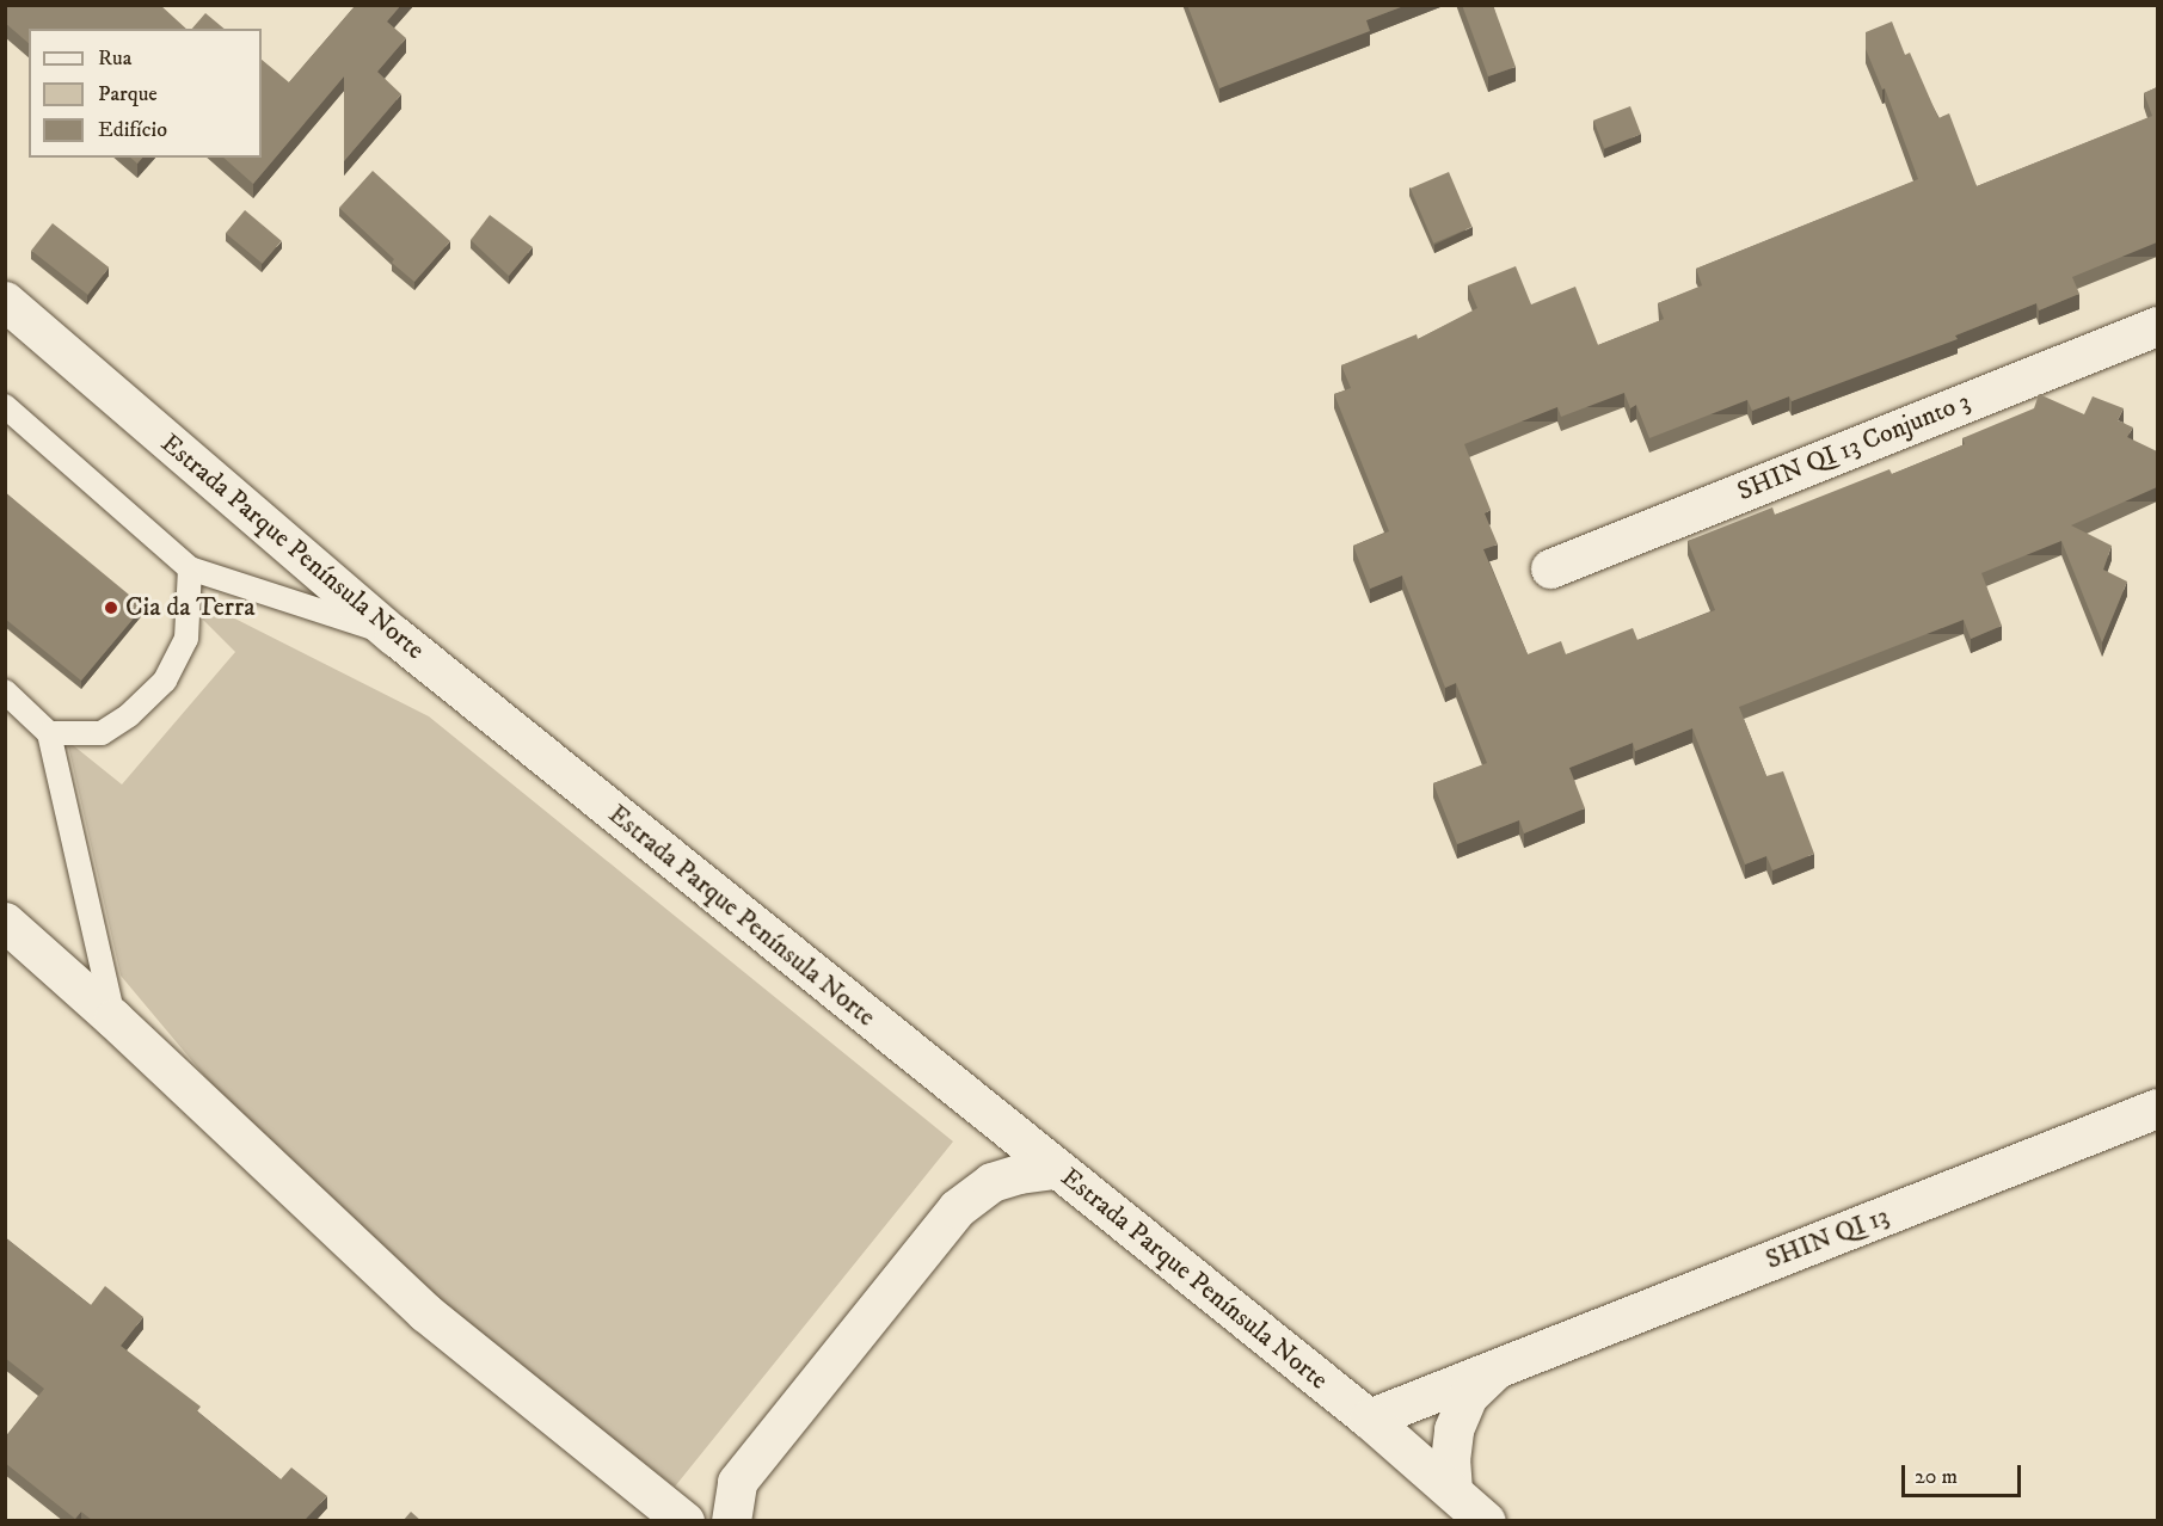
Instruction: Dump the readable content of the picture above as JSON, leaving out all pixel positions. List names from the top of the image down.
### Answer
{
  "streets": {
    "main road": ["SHIN QI 13 Conjunto 3", "Estrada Parque Península Norte", "SHIN QI 13"]
  },
  "crossings": [
    ["Estrada Parque Península Norte", "SHIN QI 13"]
  ],
  "places": ["Cia da Terra"],
  "legend": ["Rua", "Parque", "Edifício"],
  "scale_bar": "20 m"
}
